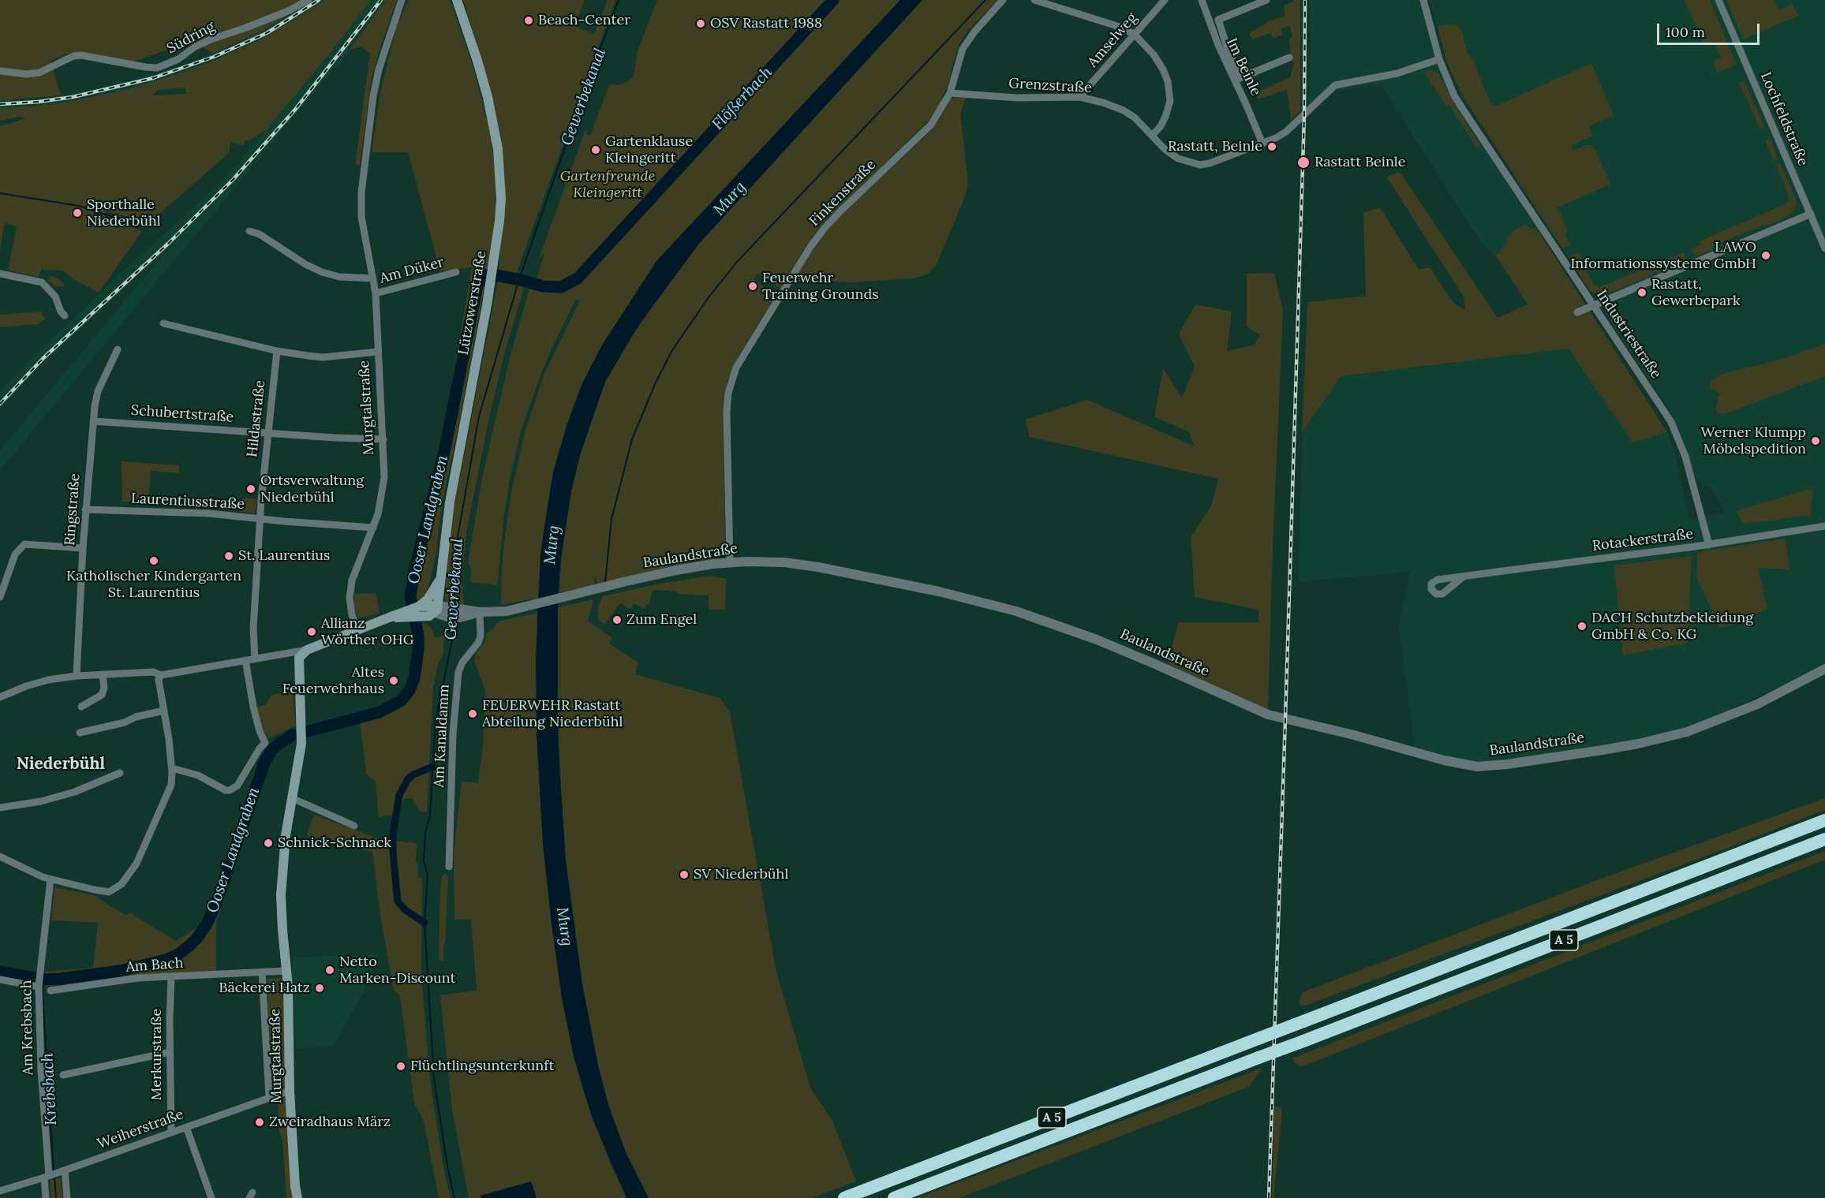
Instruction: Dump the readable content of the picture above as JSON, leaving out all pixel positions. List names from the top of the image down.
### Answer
{
  "streets": {
    "highway": ["A 5"],
    "main road": ["Lützowerstraße", "Murgtalstraße"],
    "street": [
      "Südring",
      "Amselweg",
      "Im Beinle",
      "Grenzstraße",
      "Lochfeldstraße",
      "Finkenstraße",
      "Am Düker",
      "Industriestraße",
      "Schubertstraße",
      "Hildastraße",
      "Laurentiusstraße",
      "Ringstraße",
      "Rotackerstraße",
      "Baulandstraße",
      "Am Kanaldamm",
      "Am Bach",
      "Am Krebsbach",
      "Merkurstraße",
      "Weiherstraße"
    ]
  },
  "crossings": [
    ["Amselweg", "Grenzstraße"],
    ["Im Beinle", "Grenzstraße"],
    ["Grenzstraße", "Finkenstraße"],
    ["Grenzstraße", "Industriestraße"],
    ["Finkenstraße", "Baulandstraße"],
    ["Am Düker", "Murgtalstraße"],
    ["Lützowerstraße", "Baulandstraße"],
    ["Industriestraße", "Rotackerstraße"],
    ["Murgtalstraße", "Schubertstraße"],
    ["Murgtalstraße", "Laurentiusstraße"],
    ["Murgtalstraße", "Am Bach"],
    ["Murgtalstraße", "Weiherstraße"],
    ["Schubertstraße", "Hildastraße"],
    ["Schubertstraße", "Ringstraße"],
    ["Hildastraße", "Laurentiusstraße"],
    ["Laurentiusstraße", "Ringstraße"],
    ["Baulandstraße", "Am Kanaldamm"],
    ["Am Bach", "Merkurstraße"],
    ["Am Krebsbach", "Weiherstraße"],
    ["Merkurstraße", "Weiherstraße"]
  ],
  "districts": ["Niederbühl"],
  "water": [
    "Gewerbekanal",
    "Flößerbach",
    "Murg",
    "Ooser Landgraben",
    "Krebsbach"
  ],
  "parks": ["Gartenfreunde Kleingeritt"],
  "places": [
    "Beach-Center",
    "OSV Rastatt 1988",
    "Rastatt, Beinle",
    "Gartenklause Kleingeritt",
    "Rastatt Beinle",
    "Sporthalle Niederbühl",
    "LAWO Informationssysteme GmbH",
    "Feuerwehr Training Grounds",
    "Rastatt, Gewerbepark",
    "Werner Klumpp Möbelspedition",
    "Ortsverwaltung Niederbühl",
    "St. Laurentius",
    "Katholischer Kindergarten St. Laurentius",
    "Zum Engel",
    "DACH Schutzbekleidung GmbH & Co. KG",
    "Allianz Wörther OHG",
    "Altes Feuerwehrhaus",
    "FEUERWEHR Rastatt Abteilung Niederbühl",
    "Schnick-Schnack",
    "SV Niederbühl",
    "Netto Marken-Discount",
    "Bäckerei Hatz",
    "Flüchtlingsunterkunft",
    "Zweiradhaus März"
  ],
  "scale_bar": "100 m"
}
